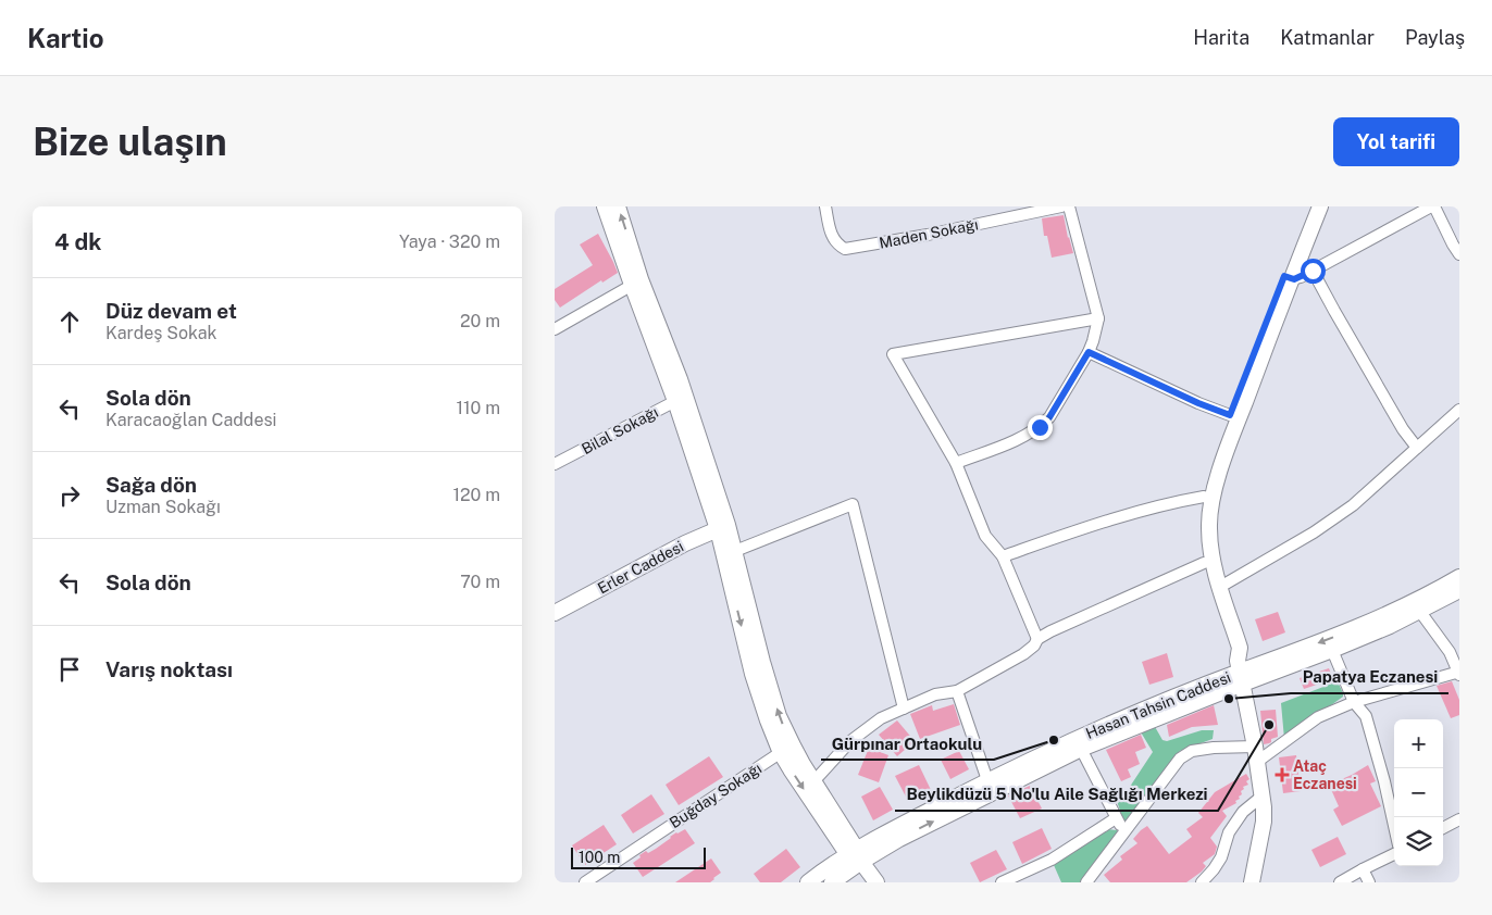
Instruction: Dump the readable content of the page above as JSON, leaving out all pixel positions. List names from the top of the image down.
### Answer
{
  "streets": {
    "main road": ["Erler Caddesi", "Hasan Tahsin Caddesi"],
    "street": ["Maden Sokağı", "Bilal Sokağı", "Buğday Sokağı"]
  },
  "places": {
    "other": ["Papatya Eczanesi", "Beylikdüzü 5 No'lu Aile Sağlığı Merkezi", "Gürpınar Ortaokulu"],
    "health": ["Ataç Eczanesi"]
  },
  "scale_bar": "100 m",
  "page": {
    "header": "Kartio",
    "nav": ["Harita", "Katmanlar", "Paylaş"],
    "buttons": "Yol tarifi",
    "title": "Bize ulaşın",
    "heading": ["4 dk", "Yaya · 320 m"],
    "list": [
      ["Düz devam et", "Kardeş Sokak", "20 m"],
      ["Sola dön", "Karacaoğlan Caddesi", "110 m"],
      ["Sağa dön", "Uzman Sokağı", "120 m"],
      ["Sola dön", "70 m"],
      "Varış noktası"
    ],
    "map_buttons": ["+", "−"],
    "scale": "100 m"
  }
}
